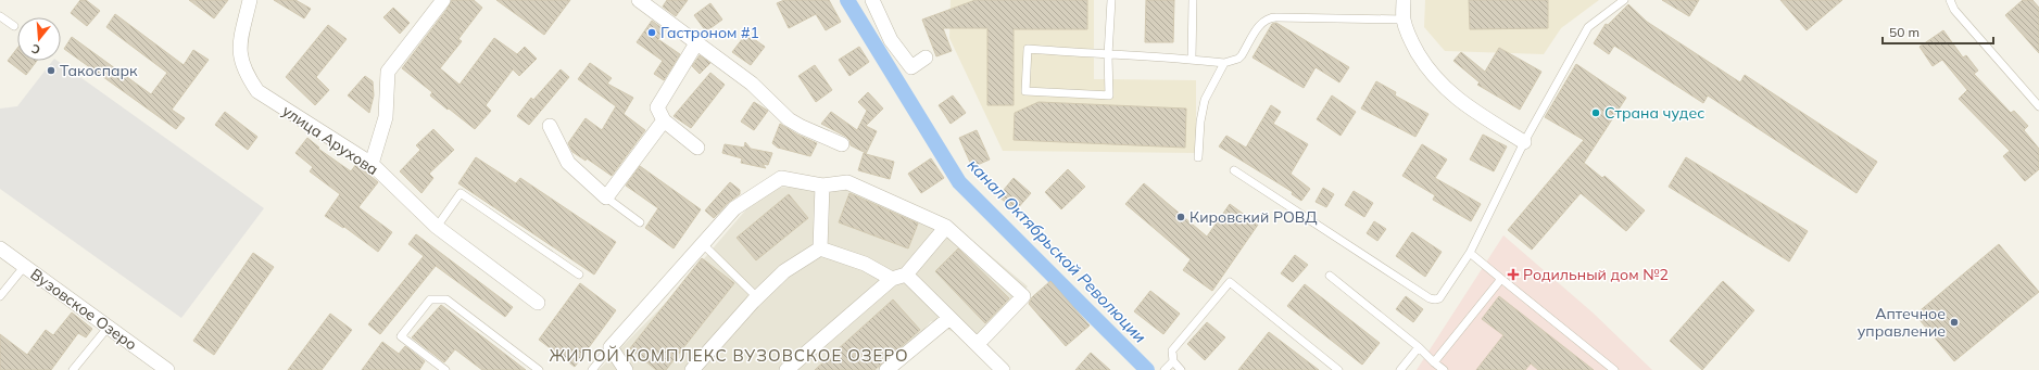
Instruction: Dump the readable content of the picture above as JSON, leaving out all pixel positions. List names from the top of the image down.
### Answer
{
  "streets": {
    "street": ["улица Арухова", "Вузовское Озеро"]
  },
  "districts": ["ЖИЛОЙ КОМПЛЕКС ВУЗОВСКОЕ ОЗЕРО"],
  "water": ["канал Октябрьской Революции"],
  "places": {
    "other": [
      "Гастроном #1",
      "Такоспарк",
      "Страна чудес",
      "Кировский РОВД",
      "Аптечное управление"
    ],
    "health": ["Родильный дом №2"]
  },
  "scale_bar": "50 m",
  "north": "bottom"
}
